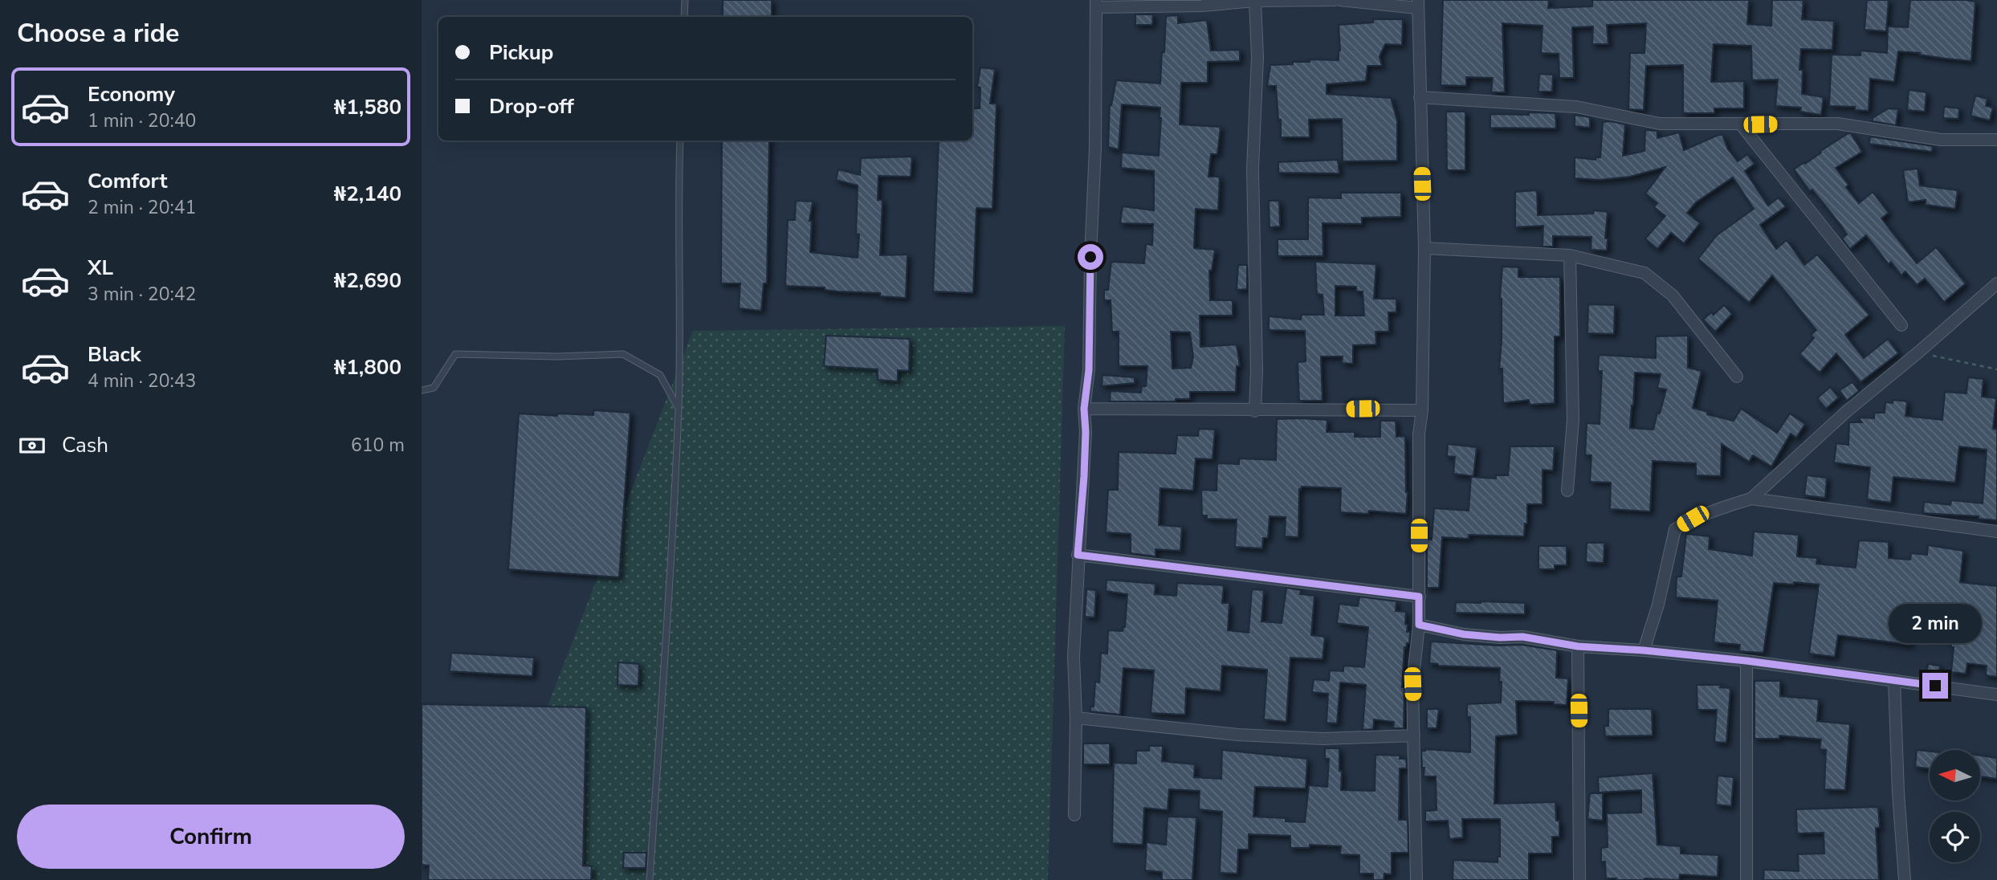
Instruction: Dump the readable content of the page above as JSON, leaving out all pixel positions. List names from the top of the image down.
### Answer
{
  "north": "left",
  "page": {
    "heading": "Choose a ride",
    "banner": ["Pickup", "Drop-off"],
    "list": [
      {
        "name": "Economy",
        "note": "1 min · 20:40",
        "value": "₦1,580"
      },
      {
        "name": "Comfort",
        "note": "2 min · 20:41",
        "value": "₦2,140"
      },
      {
        "name": "XL",
        "note": "3 min · 20:42",
        "value": "₦2,690"
      },
      {
        "name": "Black",
        "note": "4 min · 20:43",
        "value": "₦1,800"
      }
    ],
    "pay": ["Cash", "610 m"],
    "bubble": "2 min",
    "buttons": "Confirm"
  }
}
